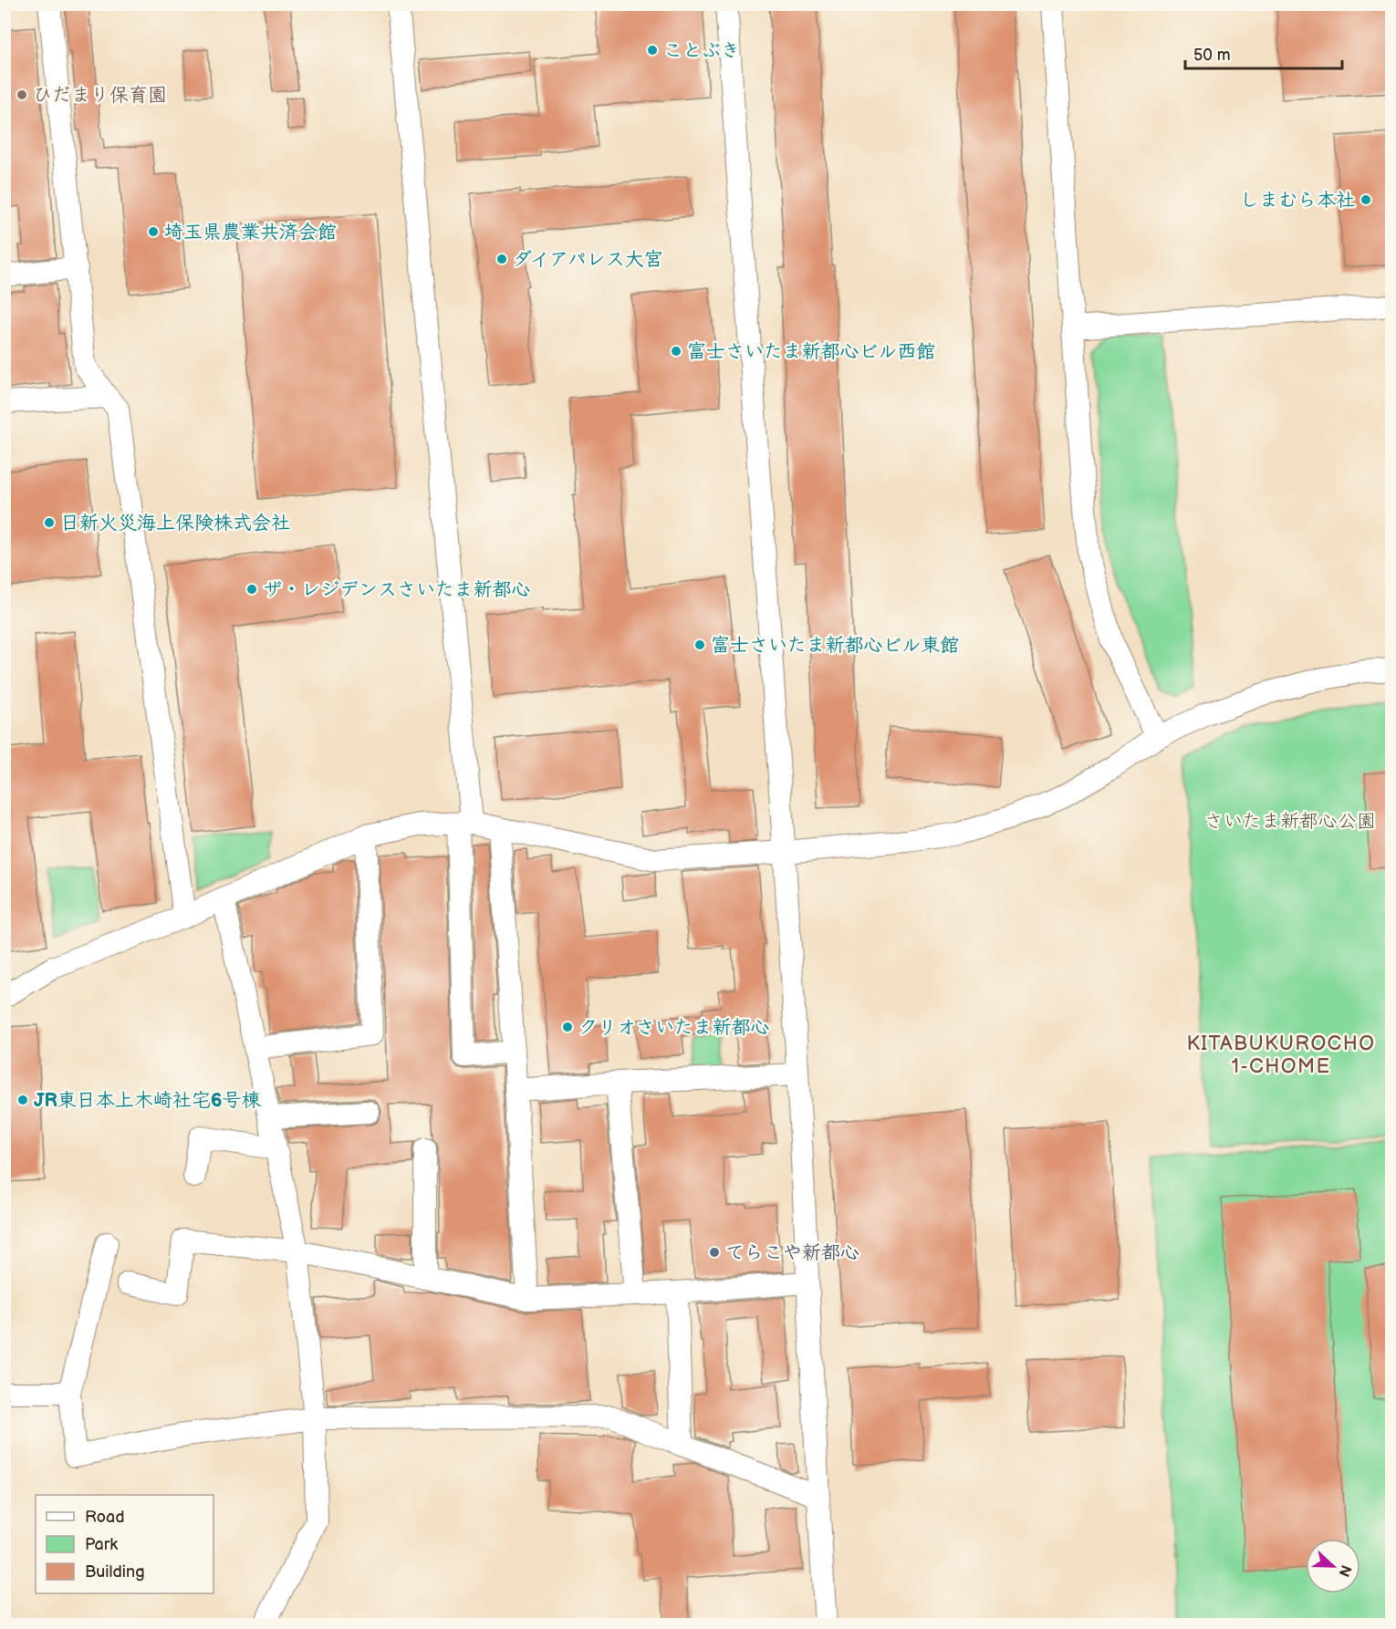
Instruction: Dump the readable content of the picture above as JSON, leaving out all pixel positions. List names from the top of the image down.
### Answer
{
  "districts": ["KITABUKUROCHO 1-CHOME"],
  "parks": ["さいたま新都心公園"],
  "places": [
    "ことぶき",
    "ひだまり保育園",
    "しまむら本社",
    "埼玉県農業共済会館",
    "ダイアパレス大宮",
    "富士さいたま新都心ビル西館",
    "日新火災海上保険株式会社",
    "ザ・レジデンスさいたま新都心",
    "富士さいたま新都心ビル東館",
    "クリオさいたま新都心",
    "JR東日本上木崎社宅6号棟",
    "てらこや新都心"
  ],
  "legend": ["Road", "Park", "Building"],
  "scale_bar": "50 m",
  "north": "right"
}
